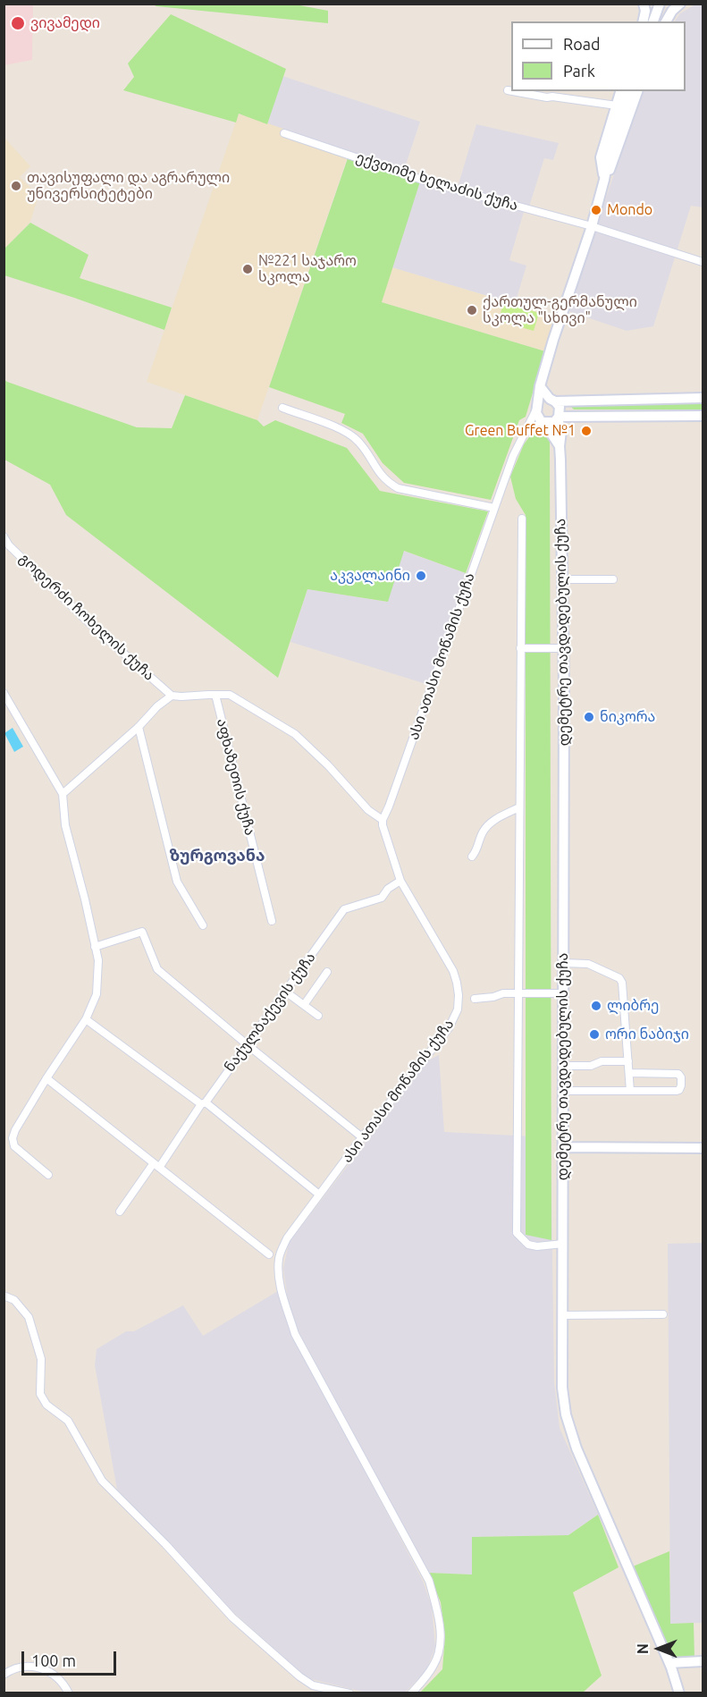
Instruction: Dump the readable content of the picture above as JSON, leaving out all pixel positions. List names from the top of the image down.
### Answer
{
  "streets": {
    "main road": ["დემეტრე თავდადებულის ქუჩა"],
    "street": [
      "ექვთიმე ხელაძის ქუჩა",
      "გოდერძი ჩოხელის ქუჩა",
      "ასი ათასი მოწამის ქუჩა",
      "აფხაზეთის ქუჩა",
      "ნაქულბაქევის ქუჩა"
    ]
  },
  "crossings": [
    ["ასი ათასი მოწამის ქუჩა", "ნაქულბაქევის ქუჩა"]
  ],
  "districts": ["ზურგოვანა"],
  "places": [
    "ვივამედი",
    "თავისუფალი და აგრარული უნივერსიტეტები",
    "Mondo",
    "№221 საჯარო სკოლა",
    "ქართულ-გერმანული სკოლა \"სხივი\"",
    "Green Buffet №1",
    "აკვალაინი",
    "ნიკორა",
    "ლიბრე",
    "ორი ნაბიჯი"
  ],
  "legend": ["Road", "Park"],
  "scale_bar": "100 m",
  "north": "left"
}
